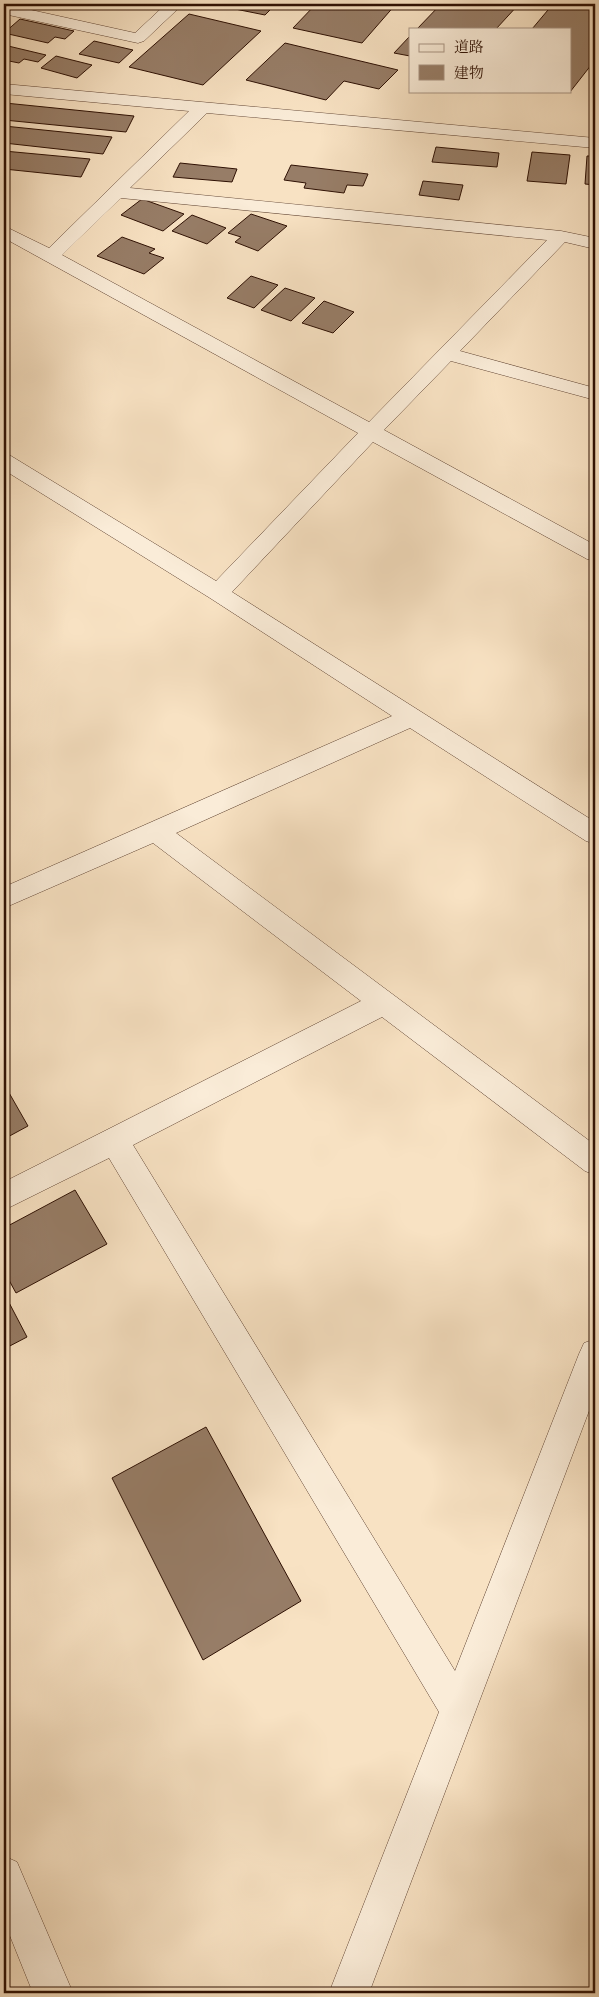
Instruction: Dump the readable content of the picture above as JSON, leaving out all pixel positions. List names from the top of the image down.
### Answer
{
  "legend": ["道路", "建物"]
}
